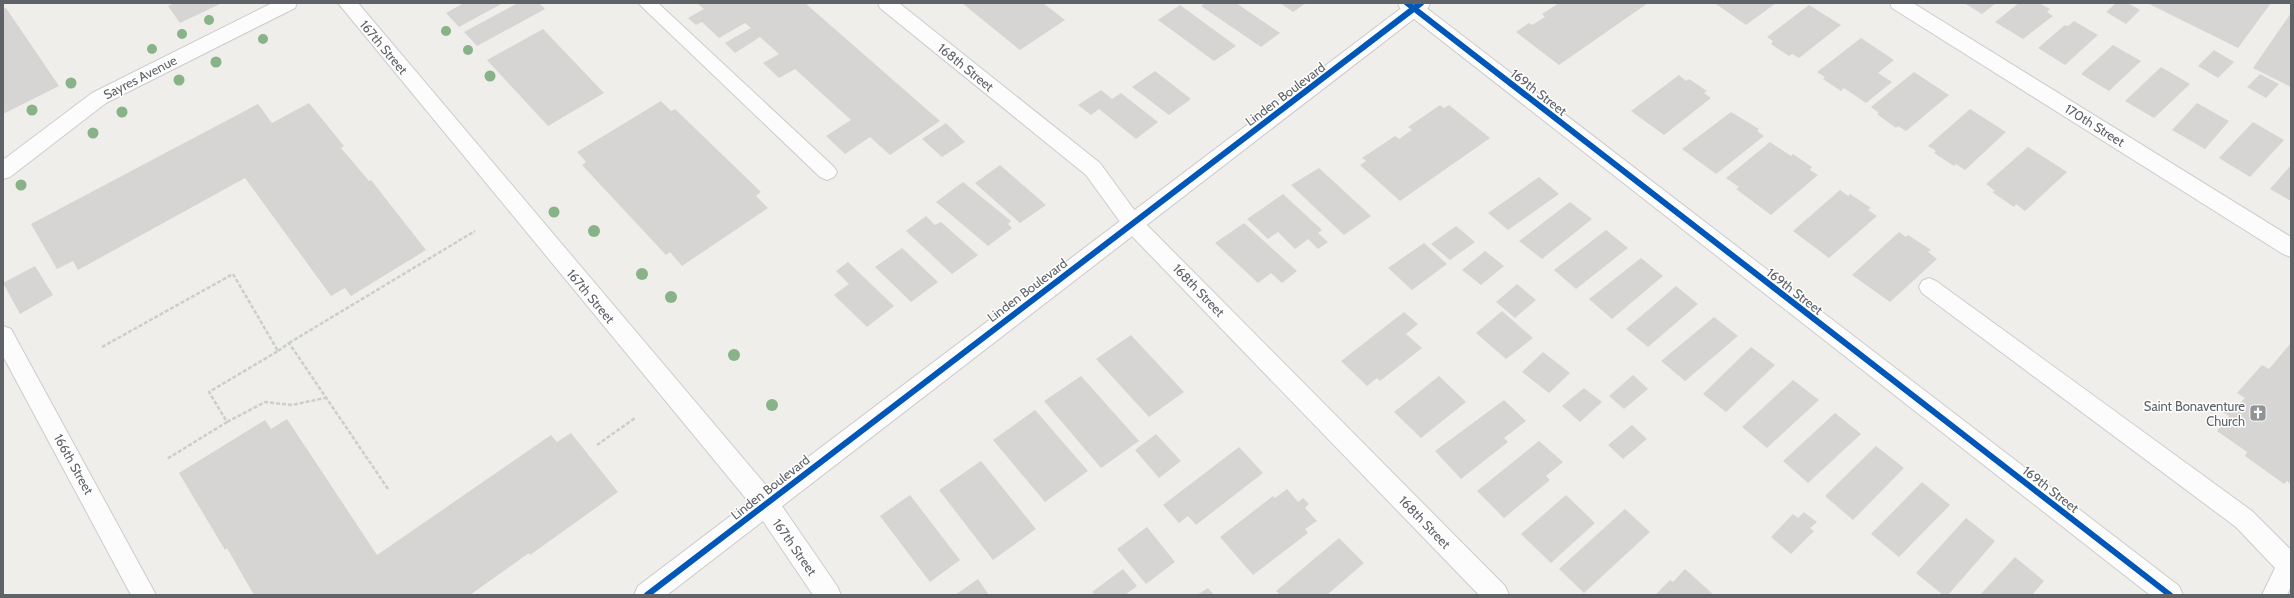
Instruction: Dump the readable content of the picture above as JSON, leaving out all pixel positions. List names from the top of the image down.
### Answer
{
  "streets": {
    "street": [
      "167th Street",
      "168th Street",
      "Sayres Avenue",
      "169th Street",
      "Linden Boulevard",
      "170th Street"
    ],
    "lane": ["166th Street"]
  },
  "crossings": [
    ["167th Street", "Linden Boulevard"],
    ["168th Street", "Linden Boulevard"],
    ["169th Street", "Linden Boulevard"]
  ],
  "places": {
    "church": ["Saint Bonaventure Church"]
  }
}
